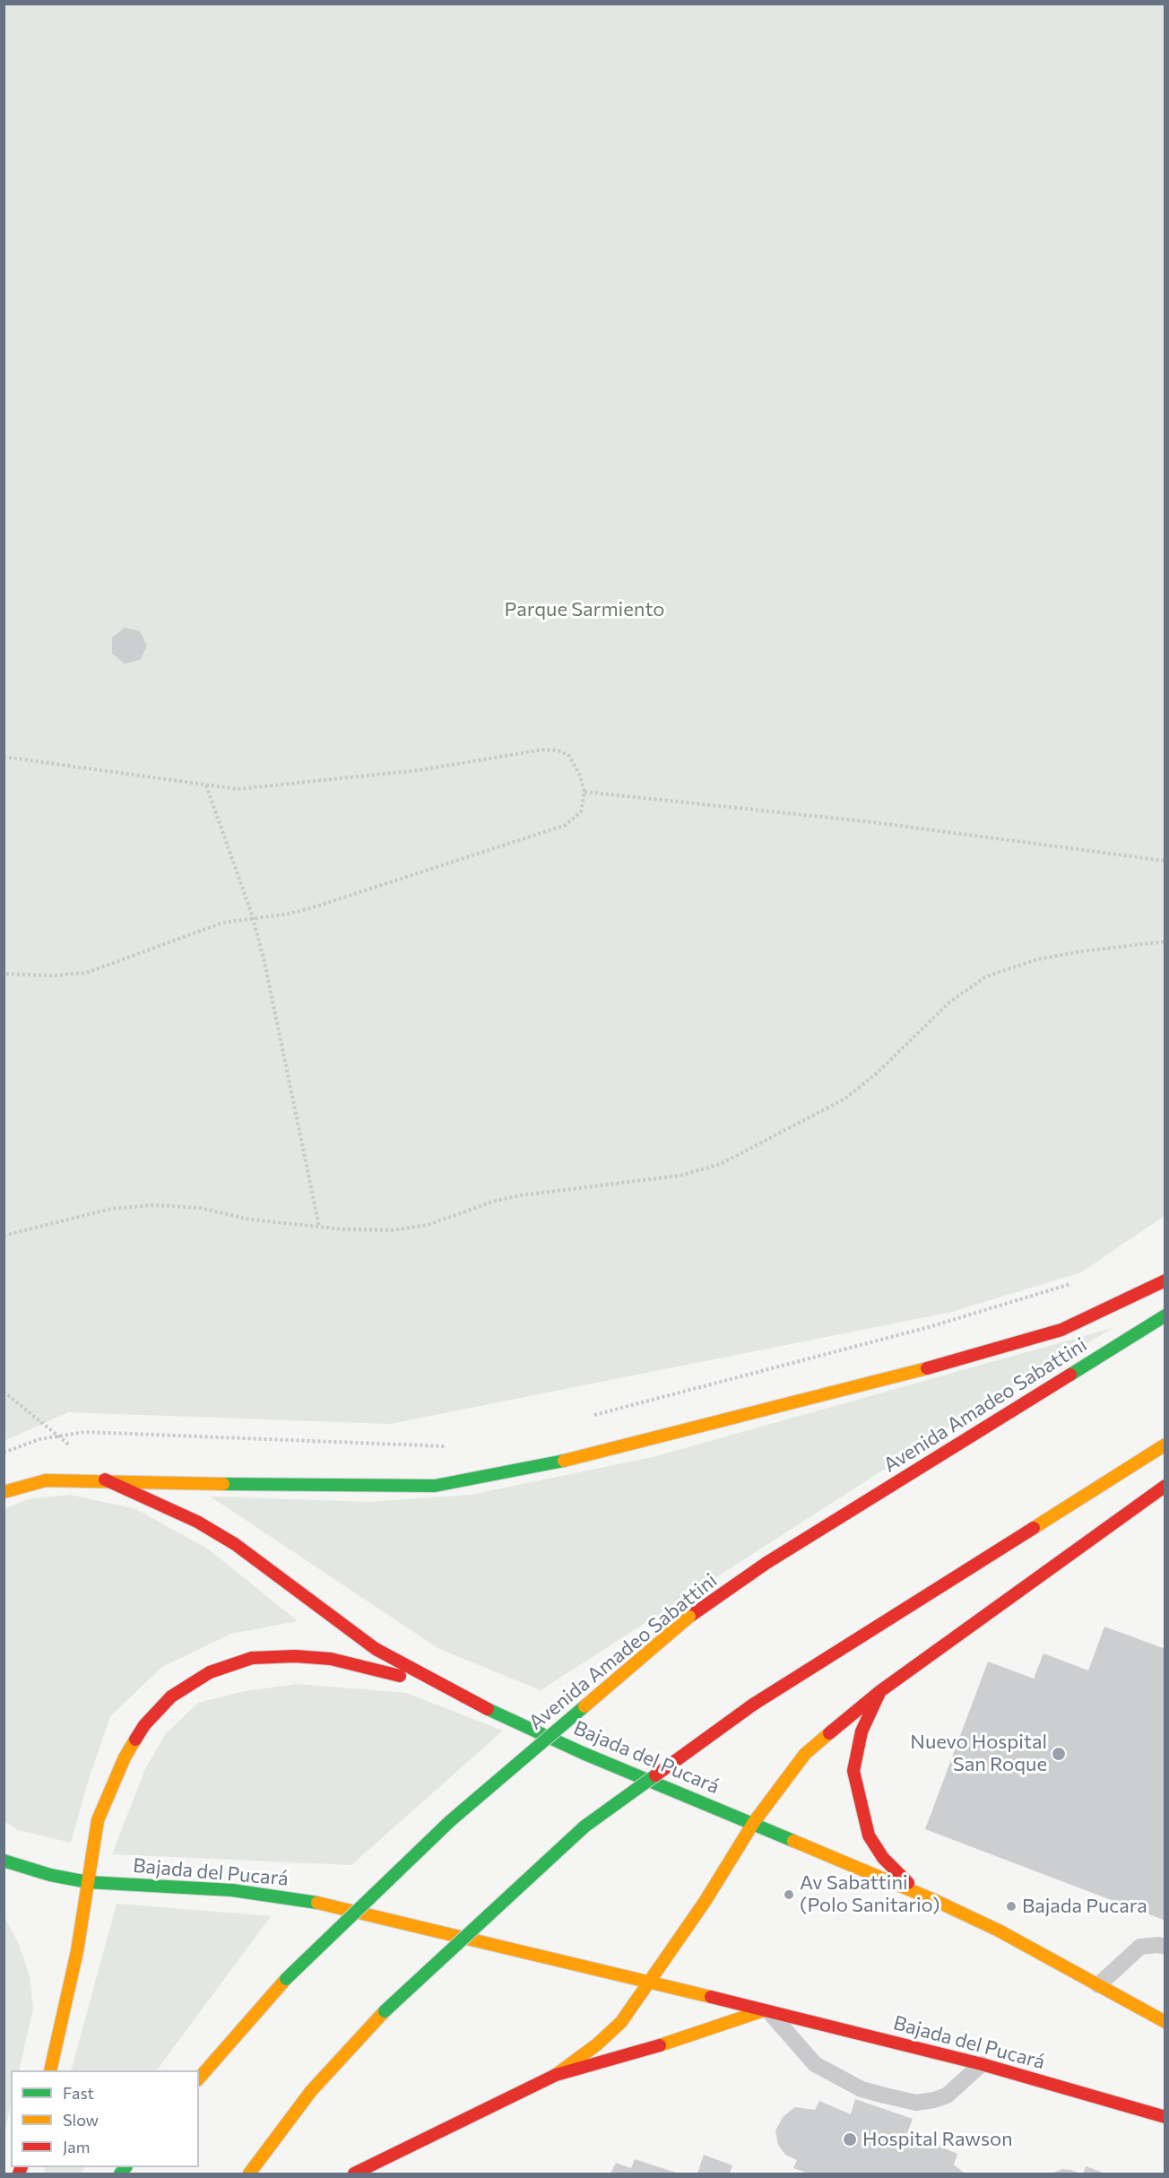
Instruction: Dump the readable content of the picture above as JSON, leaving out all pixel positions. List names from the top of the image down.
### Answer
{
  "streets": {
    "main road": ["Avenida Amadeo Sabattini", "Bajada del Pucará"]
  },
  "parks": ["Parque Sarmiento"],
  "places": [
    "Nuevo Hospital San Roque",
    "Av Sabattini (Polo Sanitario)",
    "Bajada Pucara",
    "Hospital Rawson"
  ],
  "legend": ["Fast", "Slow", "Jam"]
}
